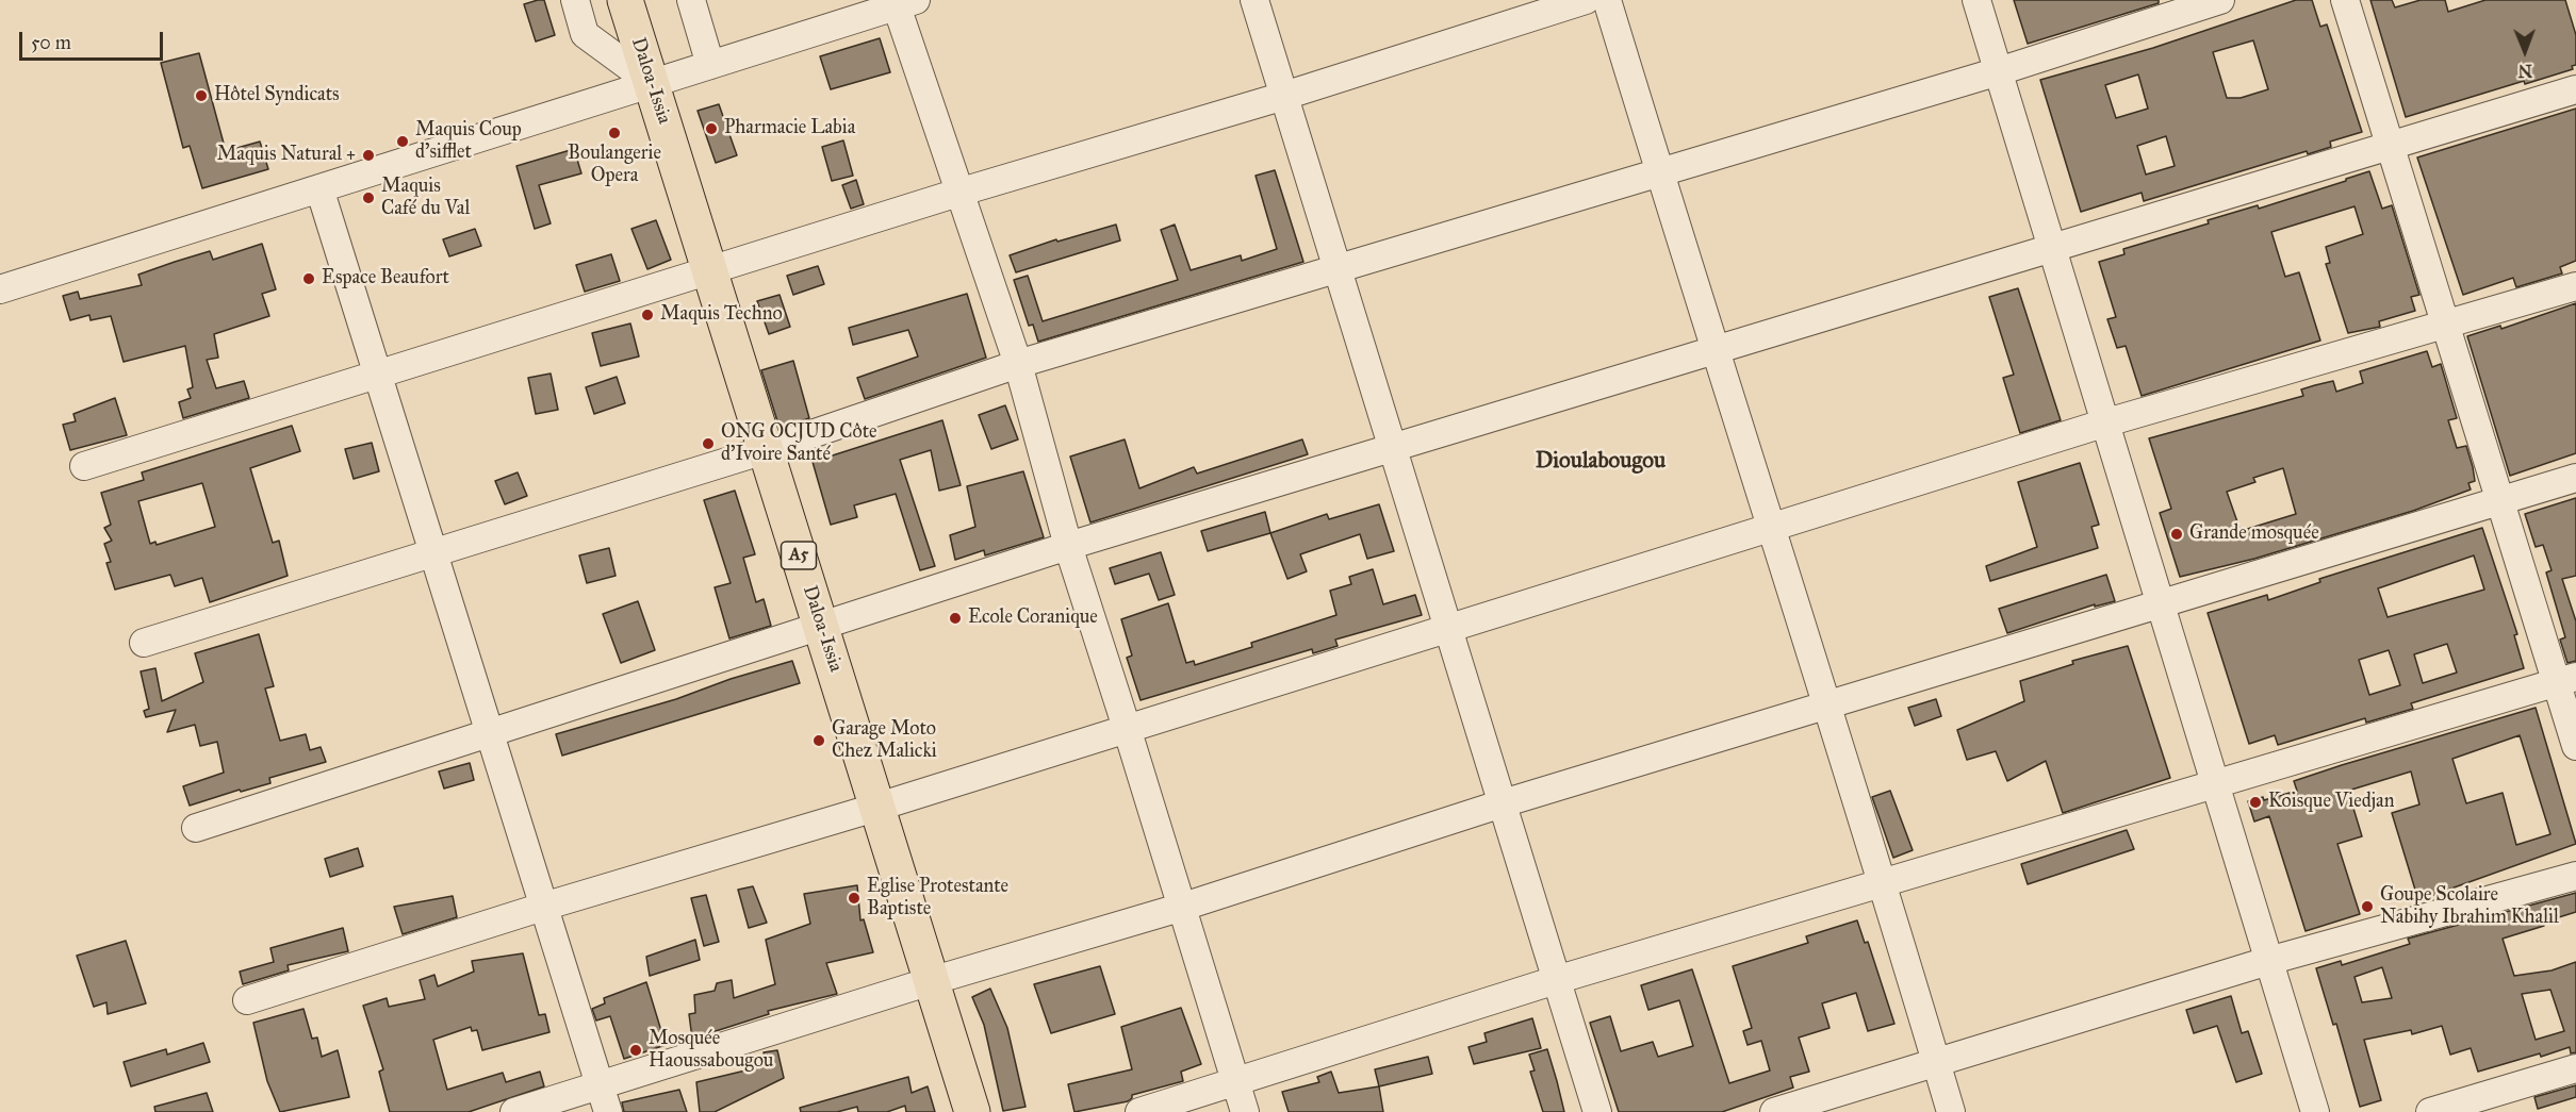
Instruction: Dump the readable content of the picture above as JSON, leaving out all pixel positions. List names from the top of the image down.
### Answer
{
  "streets": {
    "main road": ["Daloa-Issia", "A5"]
  },
  "districts": ["Dioulabougou"],
  "places": [
    "Hôtel Syndicats",
    "Pharmacie Labia",
    "Boulangerie Opera",
    "Maquis Coup d'sifflet",
    "Maquis Natural +",
    "Maquis Café du Val",
    "Espace Beaufort",
    "Maquis Techno",
    "ONG OCJUD Côte d'Ivoire Santé",
    "Grande mosquée",
    "Ecole Coranique",
    "Garage Moto Chez Malicki",
    "Koisque Viedjan",
    "Eglise Protestante Baptiste",
    "Goupe Scolaire Nabihy Ibrahim Khalil",
    "Mosquée Haoussabougou"
  ],
  "scale_bar": "50 m",
  "north": "bottom"
}
